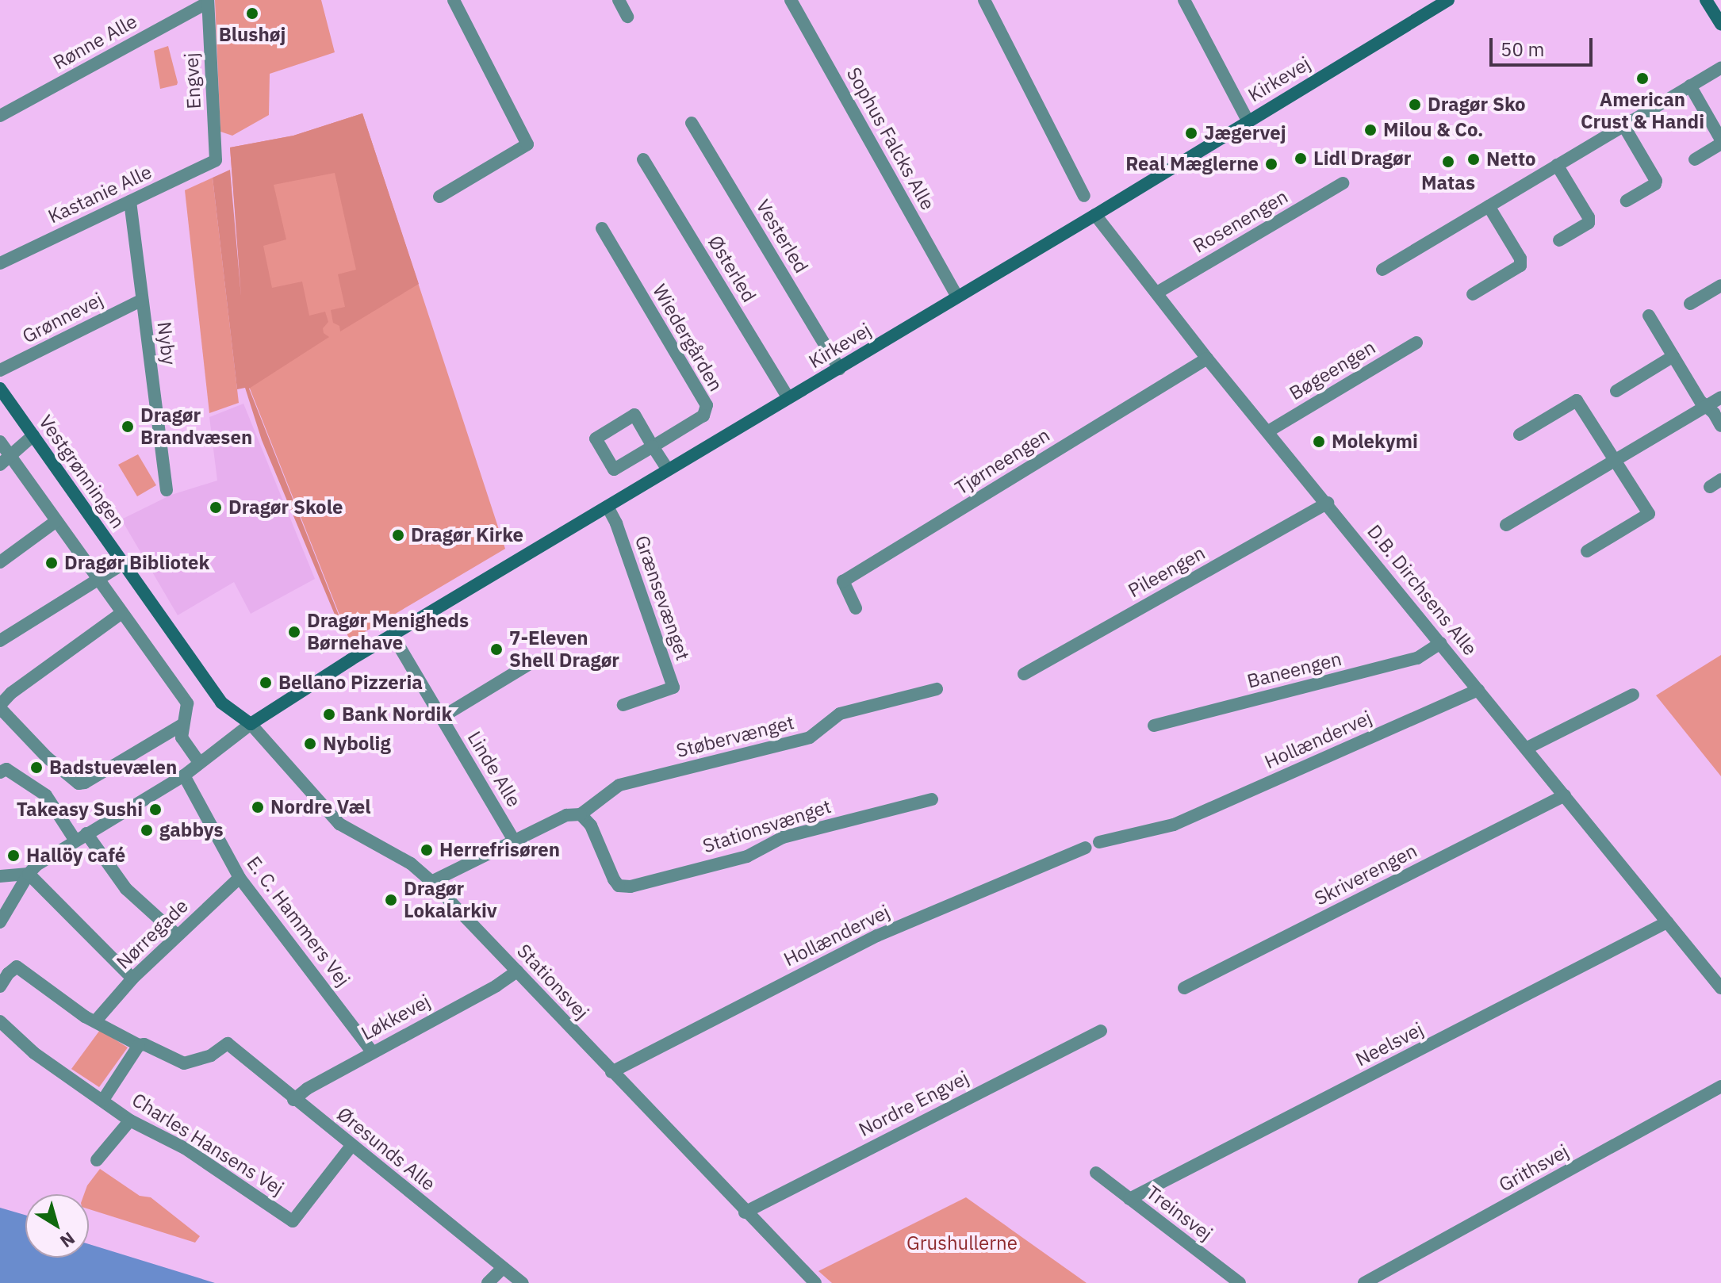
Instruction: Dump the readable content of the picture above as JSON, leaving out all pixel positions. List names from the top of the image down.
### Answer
{
  "streets": {
    "main road": ["Kirkevej", "Vestgrønningen"],
    "street": [
      "Rønne Alle",
      "Engvej",
      "Sophus Falcks Alle",
      "Kastanie Alle",
      "Rosenengen",
      "Vesterled",
      "Østerled",
      "Grønnevej",
      "Wiedergården",
      "Nyby",
      "Bøgeengen",
      "Tjørneengen",
      "Pileengen",
      "D.B. Dirchsens Alle",
      "Grænsevænget",
      "Baneengen",
      "Støbervænget",
      "Hollændervej",
      "Linde Alle",
      "Stationsvænget",
      "Skriverengen",
      "E. C. Hammers Vej",
      "Nørregade",
      "Stationsvej",
      "Løkkevej",
      "Neelsvej",
      "Nordre Engvej",
      "Charles Hansens Vej",
      "Øresunds Alle",
      "Grithsvej",
      "Treinsvej"
    ]
  },
  "crossings": [
    ["Rønne Alle", "Engvej"],
    ["Kirkevej", "Sophus Falcks Alle"],
    ["Kirkevej", "Vesterled"],
    ["Kirkevej", "Østerled"],
    ["Kirkevej", "Wiedergården"],
    ["Kirkevej", "Vestgrønningen"],
    ["Kirkevej", "D.B. Dirchsens Alle"],
    ["Kirkevej", "Grænsevænget"],
    ["Kirkevej", "Linde Alle"],
    ["Kirkevej", "Stationsvej"],
    ["Engvej", "Kastanie Alle"],
    ["Kastanie Alle", "Nyby"],
    ["Rosenengen", "D.B. Dirchsens Alle"],
    ["Grønnevej", "Nyby"],
    ["Bøgeengen", "D.B. Dirchsens Alle"],
    ["Tjørneengen", "D.B. Dirchsens Alle"],
    ["Vestgrønningen", "Stationsvej"],
    ["Pileengen", "D.B. Dirchsens Alle"],
    ["D.B. Dirchsens Alle", "Baneengen"],
    ["D.B. Dirchsens Alle", "Hollændervej"],
    ["D.B. Dirchsens Alle", "Skriverengen"],
    ["D.B. Dirchsens Alle", "Neelsvej"],
    ["Støbervænget", "Stationsvænget"],
    ["Hollændervej", "Stationsvej"],
    ["E. C. Hammers Vej", "Nørregade"],
    ["E. C. Hammers Vej", "Løkkevej"],
    ["Stationsvej", "Løkkevej"],
    ["Stationsvej", "Nordre Engvej"],
    ["Løkkevej", "Øresunds Alle"],
    ["Neelsvej", "Treinsvej"],
    ["Charles Hansens Vej", "Øresunds Alle"]
  ],
  "parks": ["Grushullerne"],
  "places": [
    "Blushøj",
    "American Crust & Handi",
    "Dragør Sko",
    "Milou & Co.",
    "Jægervej",
    "Lidl Dragør",
    "Netto",
    "Matas",
    "Real Mæglerne",
    "Dragør Brandvæsen",
    "Molekymi",
    "Dragør Skole",
    "Dragør Kirke",
    "Dragør Bibliotek",
    "Dragør Menigheds Børnehave",
    "7-Eleven Shell Dragør",
    "Bellano Pizzeria",
    "Bank Nordik",
    "Nybolig",
    "Badstuevælen",
    "Nordre Væl",
    "Takeasy Sushi",
    "gabbys",
    "Herrefrisøren",
    "Hallöy café",
    "Dragør Lokalarkiv"
  ],
  "scale_bar": "50 m",
  "north": "bottom right"
}
